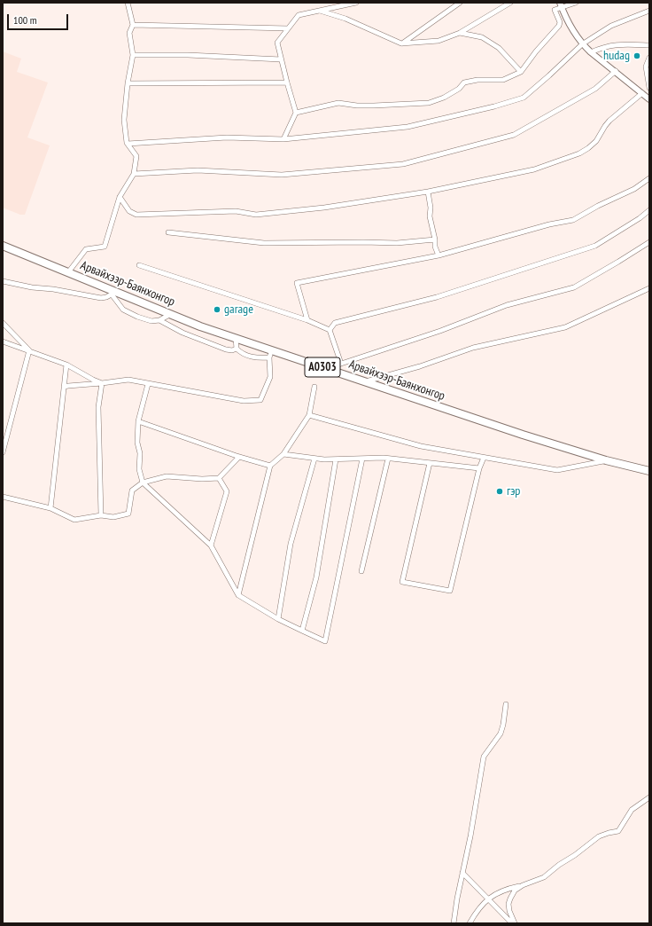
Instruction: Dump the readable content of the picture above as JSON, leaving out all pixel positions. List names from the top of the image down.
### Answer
{
  "streets": {
    "highway": ["Арвайхээр-Баянхонгор", "A0303"]
  },
  "places": ["hudag", "garage", "гэр"],
  "scale_bar": "100 m"
}
